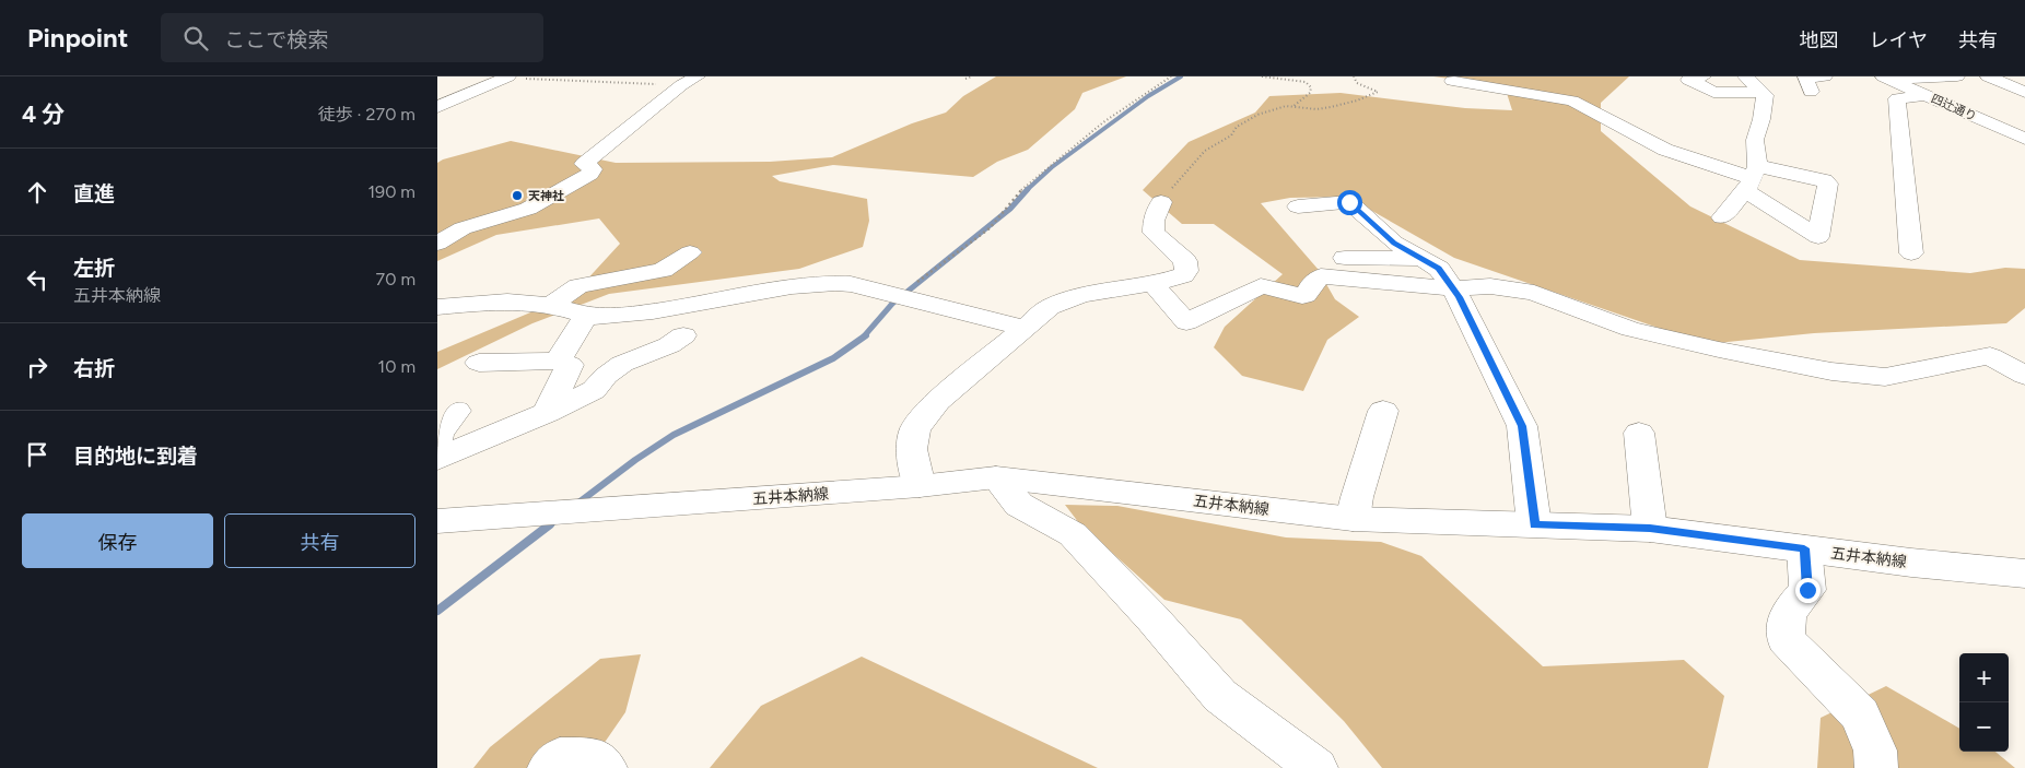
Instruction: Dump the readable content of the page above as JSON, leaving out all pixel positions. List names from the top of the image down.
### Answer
{
  "streets": {
    "street": ["四辻通り", "五井本納線"]
  },
  "places": ["天神社"],
  "page": {
    "header": "Pinpoint",
    "search": "ここで検索",
    "nav": ["地図", "レイヤ", "共有"],
    "heading": ["4 分", "徒歩 · 270 m"],
    "list": [
      ["直進", "190 m"],
      ["左折", "五井本納線", "70 m"],
      ["右折", "10 m"],
      "目的地に到着"
    ],
    "buttons": ["保存", "共有"],
    "map_buttons": ["+", "−"]
  }
}
